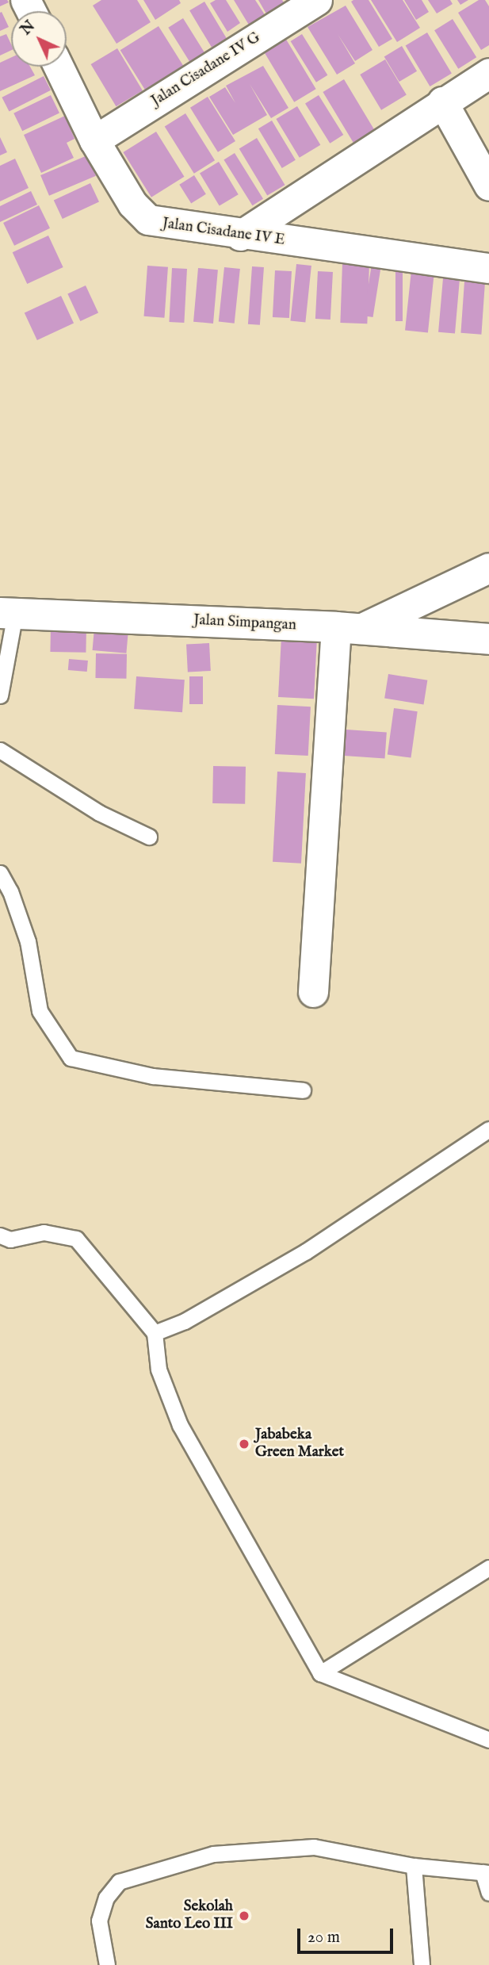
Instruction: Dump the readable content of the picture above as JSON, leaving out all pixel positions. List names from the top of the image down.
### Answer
{
  "streets": {
    "street": ["Jalan Cisadane IV G", "Jalan Cisadane IV E", "Jalan Simpangan"]
  },
  "crossings": [
    ["Jalan Cisadane IV G", "Jalan Cisadane IV E"]
  ],
  "places": ["Jababeka Green Market", "Sekolah Santo Leo III"],
  "scale_bar": "20 m",
  "north": "top left"
}
